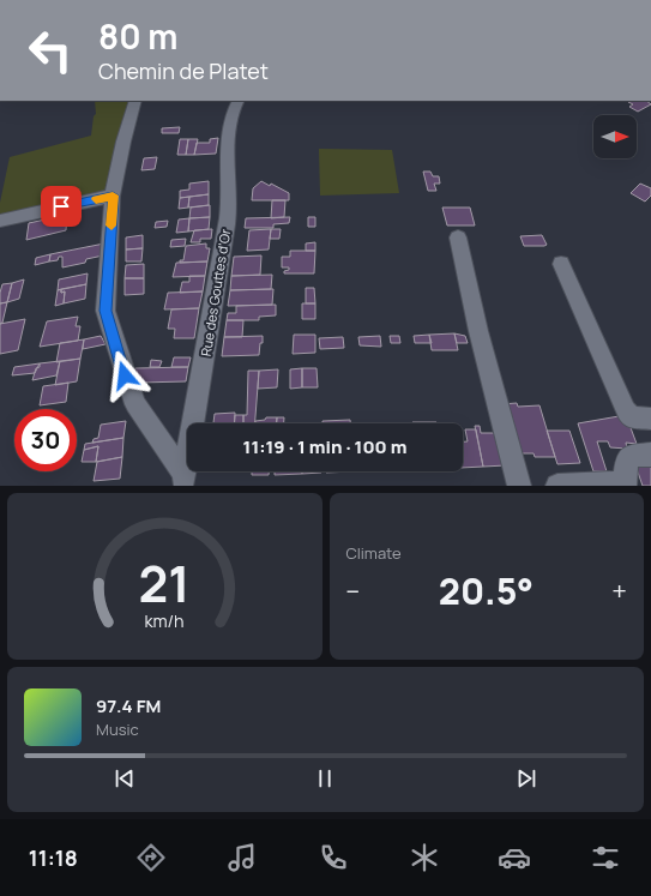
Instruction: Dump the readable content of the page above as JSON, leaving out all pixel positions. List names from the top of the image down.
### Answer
{
  "streets": {
    "street": ["Rue des Gouttes d'Or"]
  },
  "north": "right",
  "page": {
    "turn": ["80 m", "Chemin de Platet"],
    "limit": "30",
    "trip": "11:19 · 1 min · 100 m",
    "tile": "Climate",
    "heat": ["−", "20.5°", "+"],
    "song": ["97.4 FM", "Music"],
    "tabs": "11:18",
    "gauge": ["21", "km/h"]
  }
}
